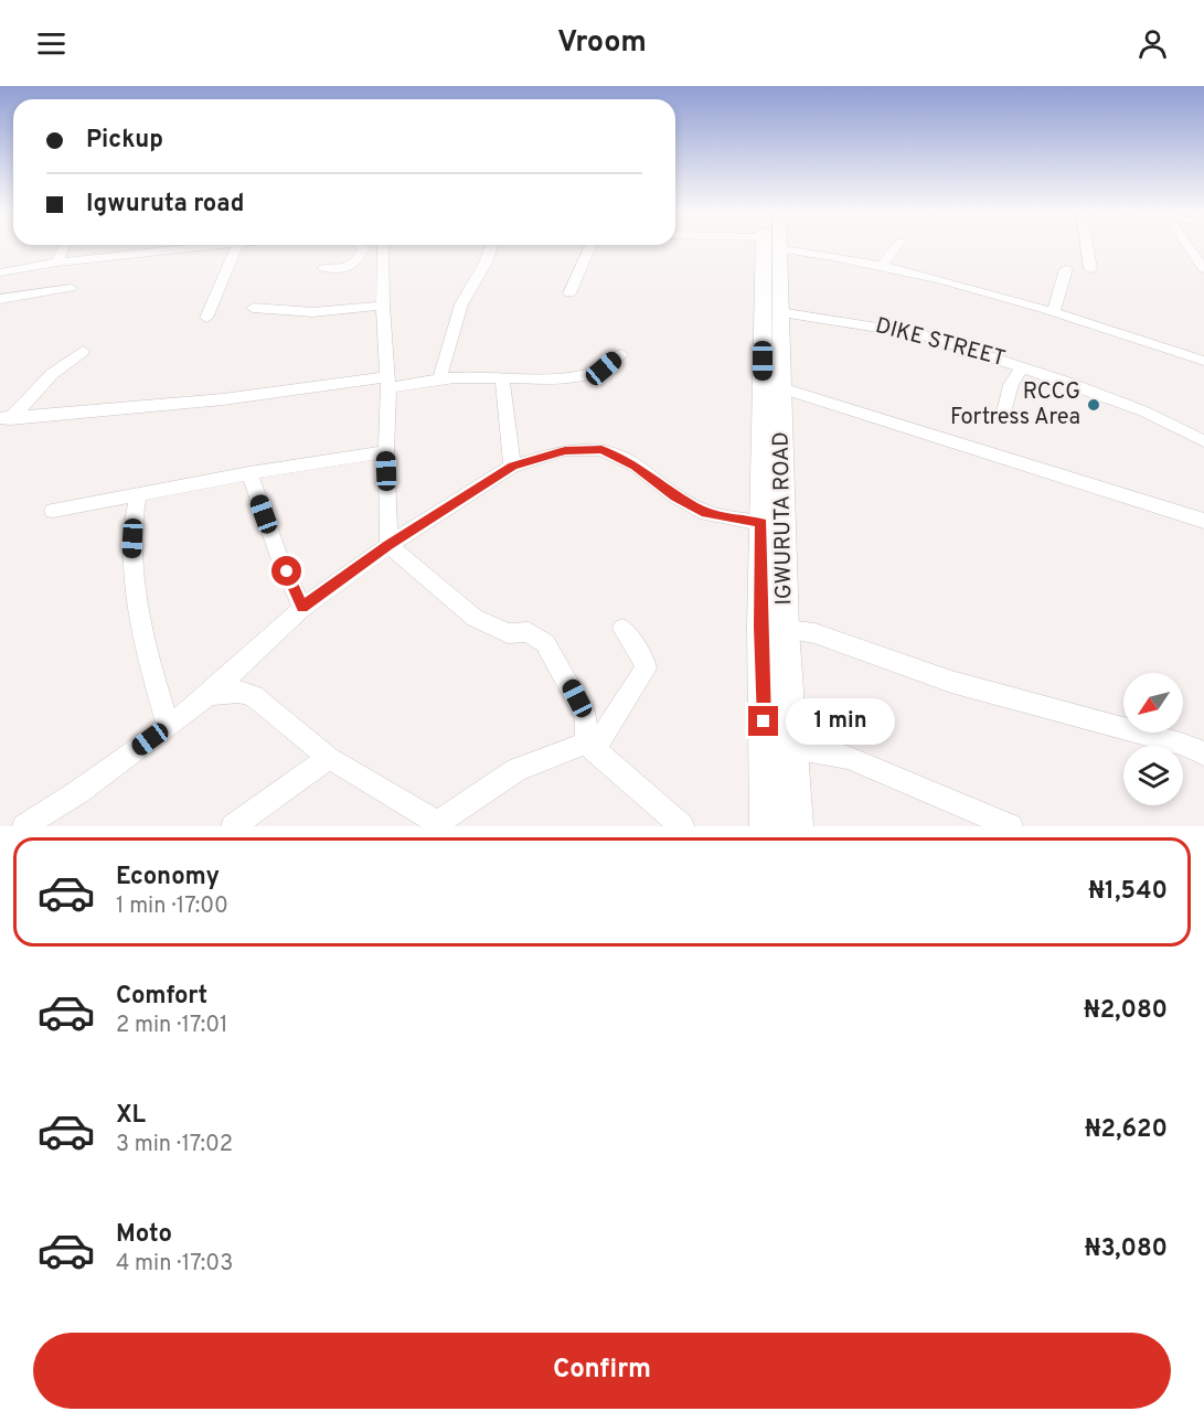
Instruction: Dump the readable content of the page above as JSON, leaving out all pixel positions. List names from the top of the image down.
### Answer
{
  "streets": {
    "main road": ["IGWURUTA ROAD"],
    "street": ["DIKE STREET"]
  },
  "crossings": [
    ["DIKE STREET", "IGWURUTA ROAD"]
  ],
  "places": ["RCCG Fortress Area"],
  "north": "bottom left",
  "page": {
    "header": "Vroom",
    "banner": ["Pickup", "Igwuruta road"],
    "bubble": "1 min",
    "list": [
      {
        "name": "Economy",
        "note": "1 min · 17:00",
        "value": "₦1,540"
      },
      {
        "name": "Comfort",
        "note": "2 min · 17:01",
        "value": "₦2,080"
      },
      {
        "name": "XL",
        "note": "3 min · 17:02",
        "value": "₦2,620"
      },
      {
        "name": "Moto",
        "note": "4 min · 17:03",
        "value": "₦3,080"
      }
    ],
    "buttons": "Confirm"
  }
}
